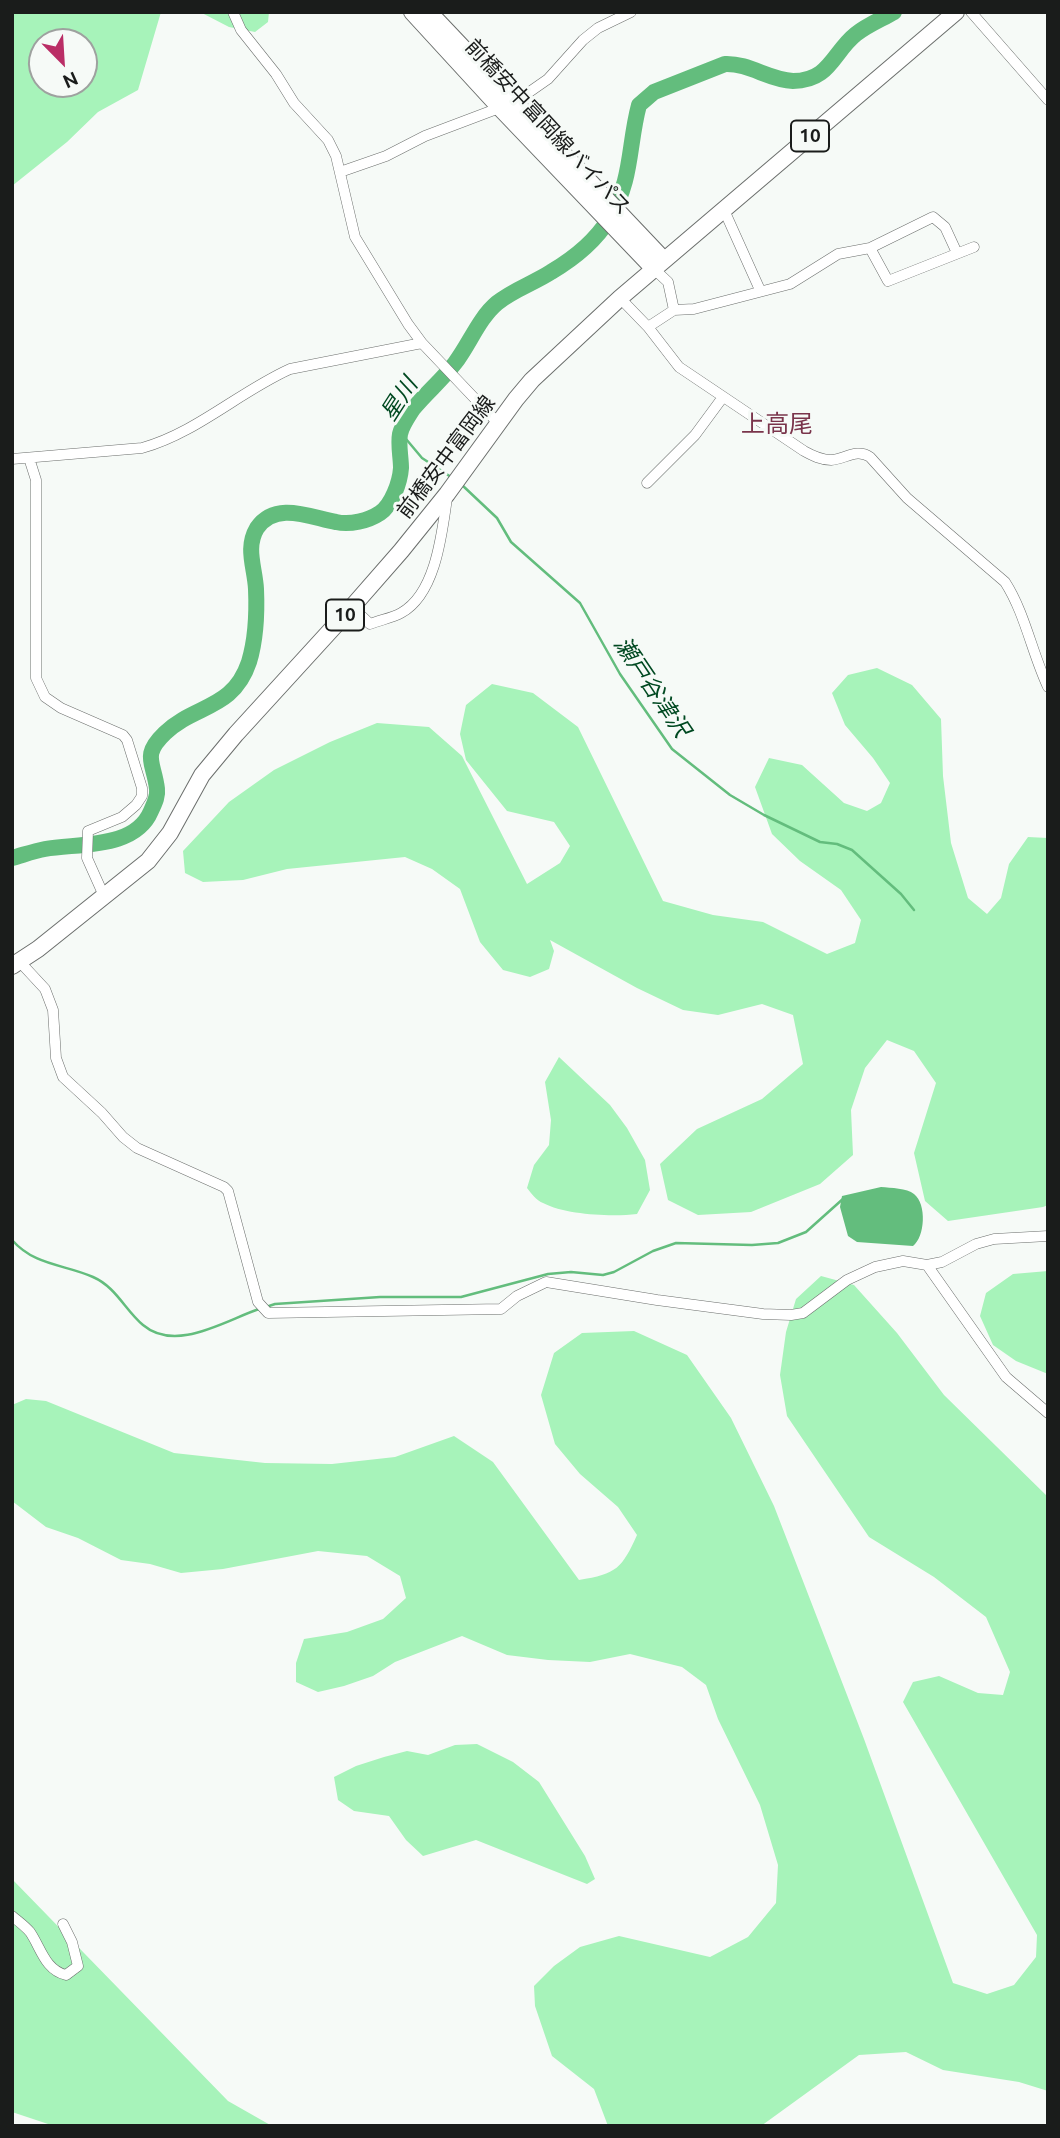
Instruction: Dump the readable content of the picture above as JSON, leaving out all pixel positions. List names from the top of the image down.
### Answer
{
  "streets": {
    "main road": ["前橋安中富岡線バイパス", "10", "前橋安中富岡線"]
  },
  "crossings": [
    ["前橋安中富岡線バイパス", "前橋安中富岡線"]
  ],
  "districts": ["上高尾"],
  "water": ["星川", "瀬戸谷津沢"],
  "north": "bottom right"
}
